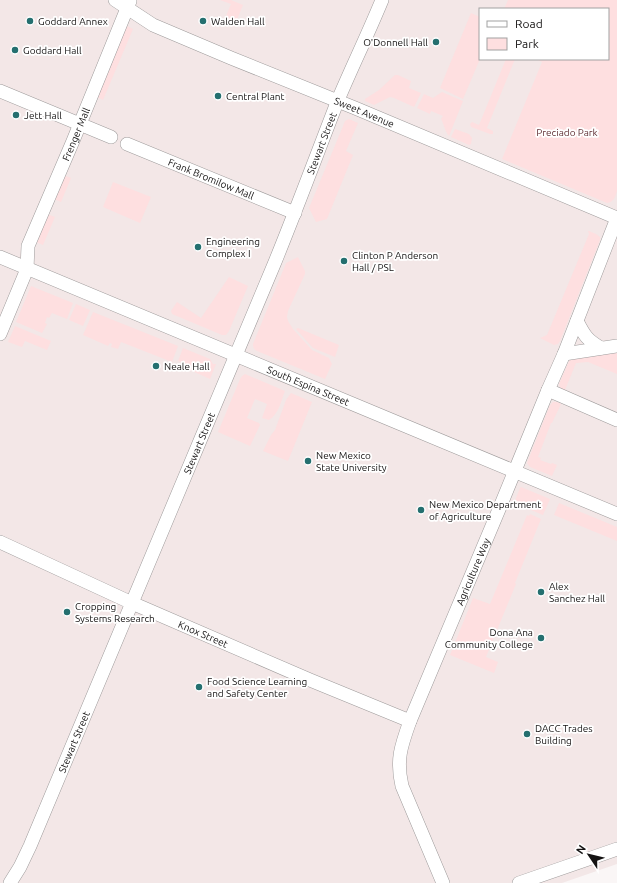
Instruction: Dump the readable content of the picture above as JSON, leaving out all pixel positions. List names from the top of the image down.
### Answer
{
  "streets": {
    "street": [
      "Sweet Avenue",
      "Frenger Mall",
      "Stewart Street",
      "Frank Bromilow Mall",
      "South Espina Street",
      "Agriculture Way",
      "Knox Street"
    ]
  },
  "crossings": [
    ["Sweet Avenue", "Frenger Mall"],
    ["Sweet Avenue", "Stewart Street"],
    ["Sweet Avenue", "Agriculture Way"],
    ["Frenger Mall", "South Espina Street"],
    ["Stewart Street", "Frank Bromilow Mall"],
    ["Stewart Street", "South Espina Street"],
    ["Stewart Street", "Knox Street"],
    ["South Espina Street", "Agriculture Way"],
    ["Agriculture Way", "Knox Street"]
  ],
  "parks": ["Preciado Park"],
  "places": [
    "Goddard Annex",
    "Walden Hall",
    "O'Donnell Hall",
    "Goddard Hall",
    "Central Plant",
    "Jett Hall",
    "Engineering Complex I",
    "Clinton P Anderson Hall / PSL",
    "Neale Hall",
    "New Mexico State University",
    "New Mexico Department of Agriculture",
    "Alex Sanchez Hall",
    "Cropping Systems Research",
    "Dona Ana Community College",
    "Food Science Learning and Safety Center",
    "DACC Trades Building"
  ],
  "legend": ["Road", "Park"],
  "north": "top left"
}
